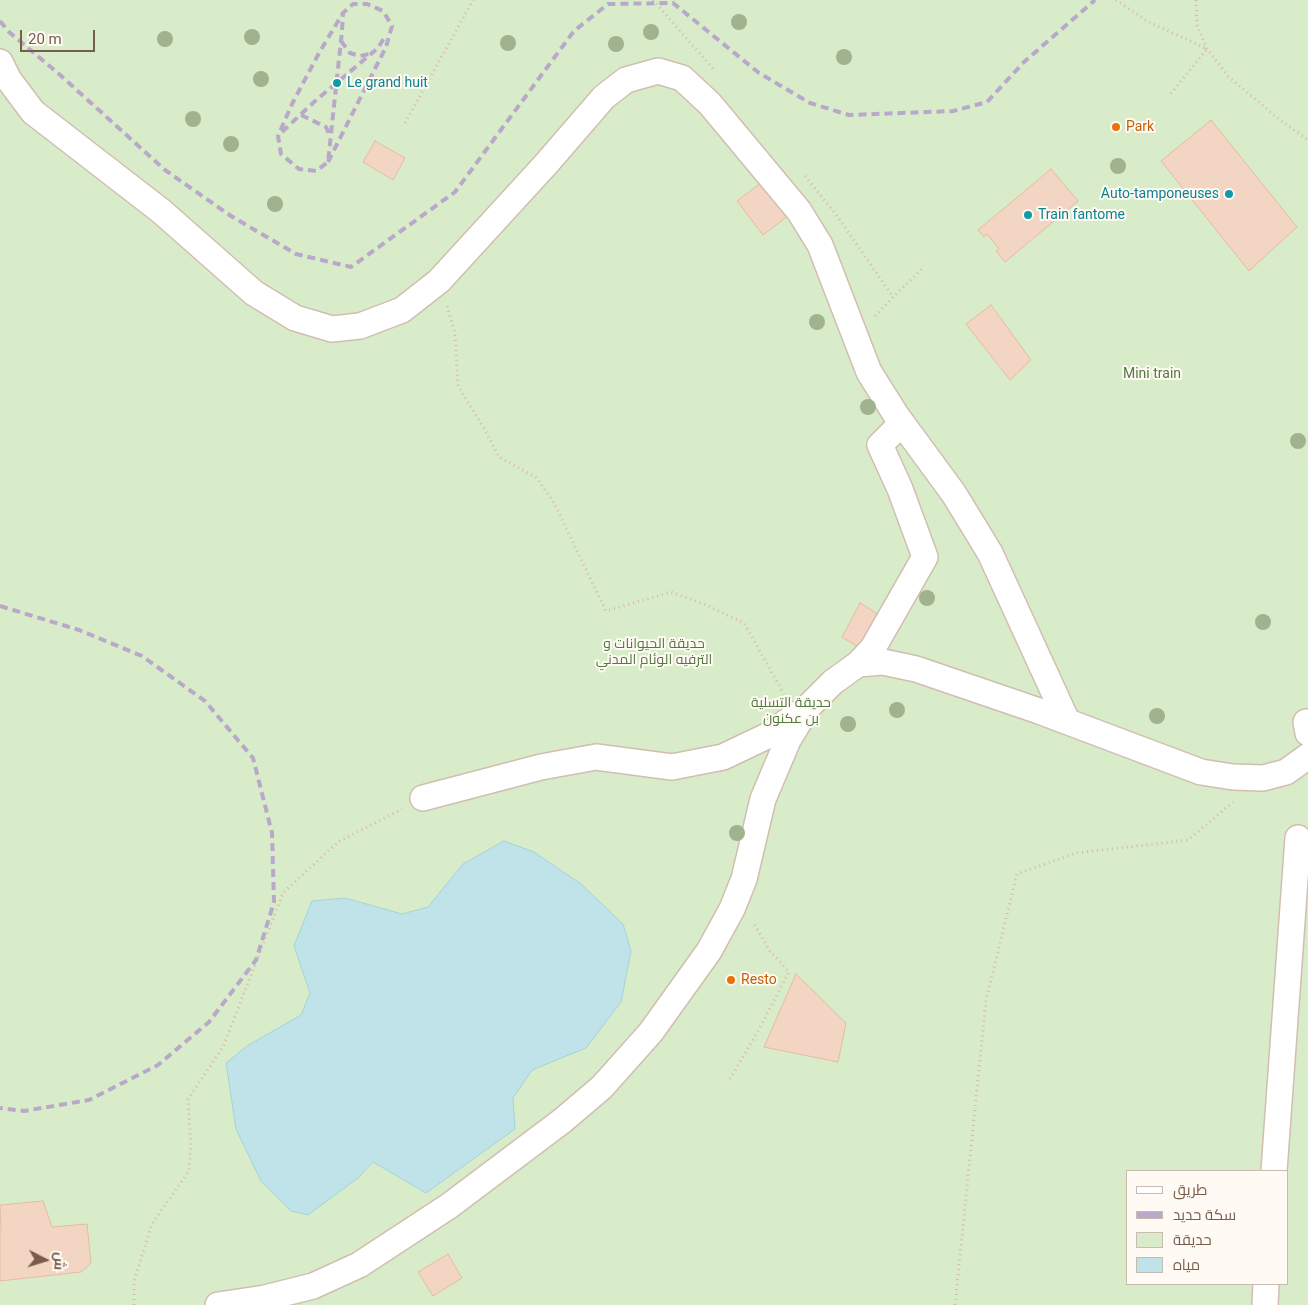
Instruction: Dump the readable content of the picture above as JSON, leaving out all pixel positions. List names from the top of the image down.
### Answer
{
  "parks": ["Mini train", "حديقة الحيوانات و الترفيه الوئام المدني", "حديقة التسلية بن عكنون"],
  "places": [
    "Le grand huit",
    "Park",
    "Auto-tamponeuses",
    "Train fantome",
    "Resto"
  ],
  "legend": [
    "طريق",
    "سكة حديد",
    "حديقة",
    "مياه"
  ],
  "scale_bar": "20 m",
  "north": "right"
}
